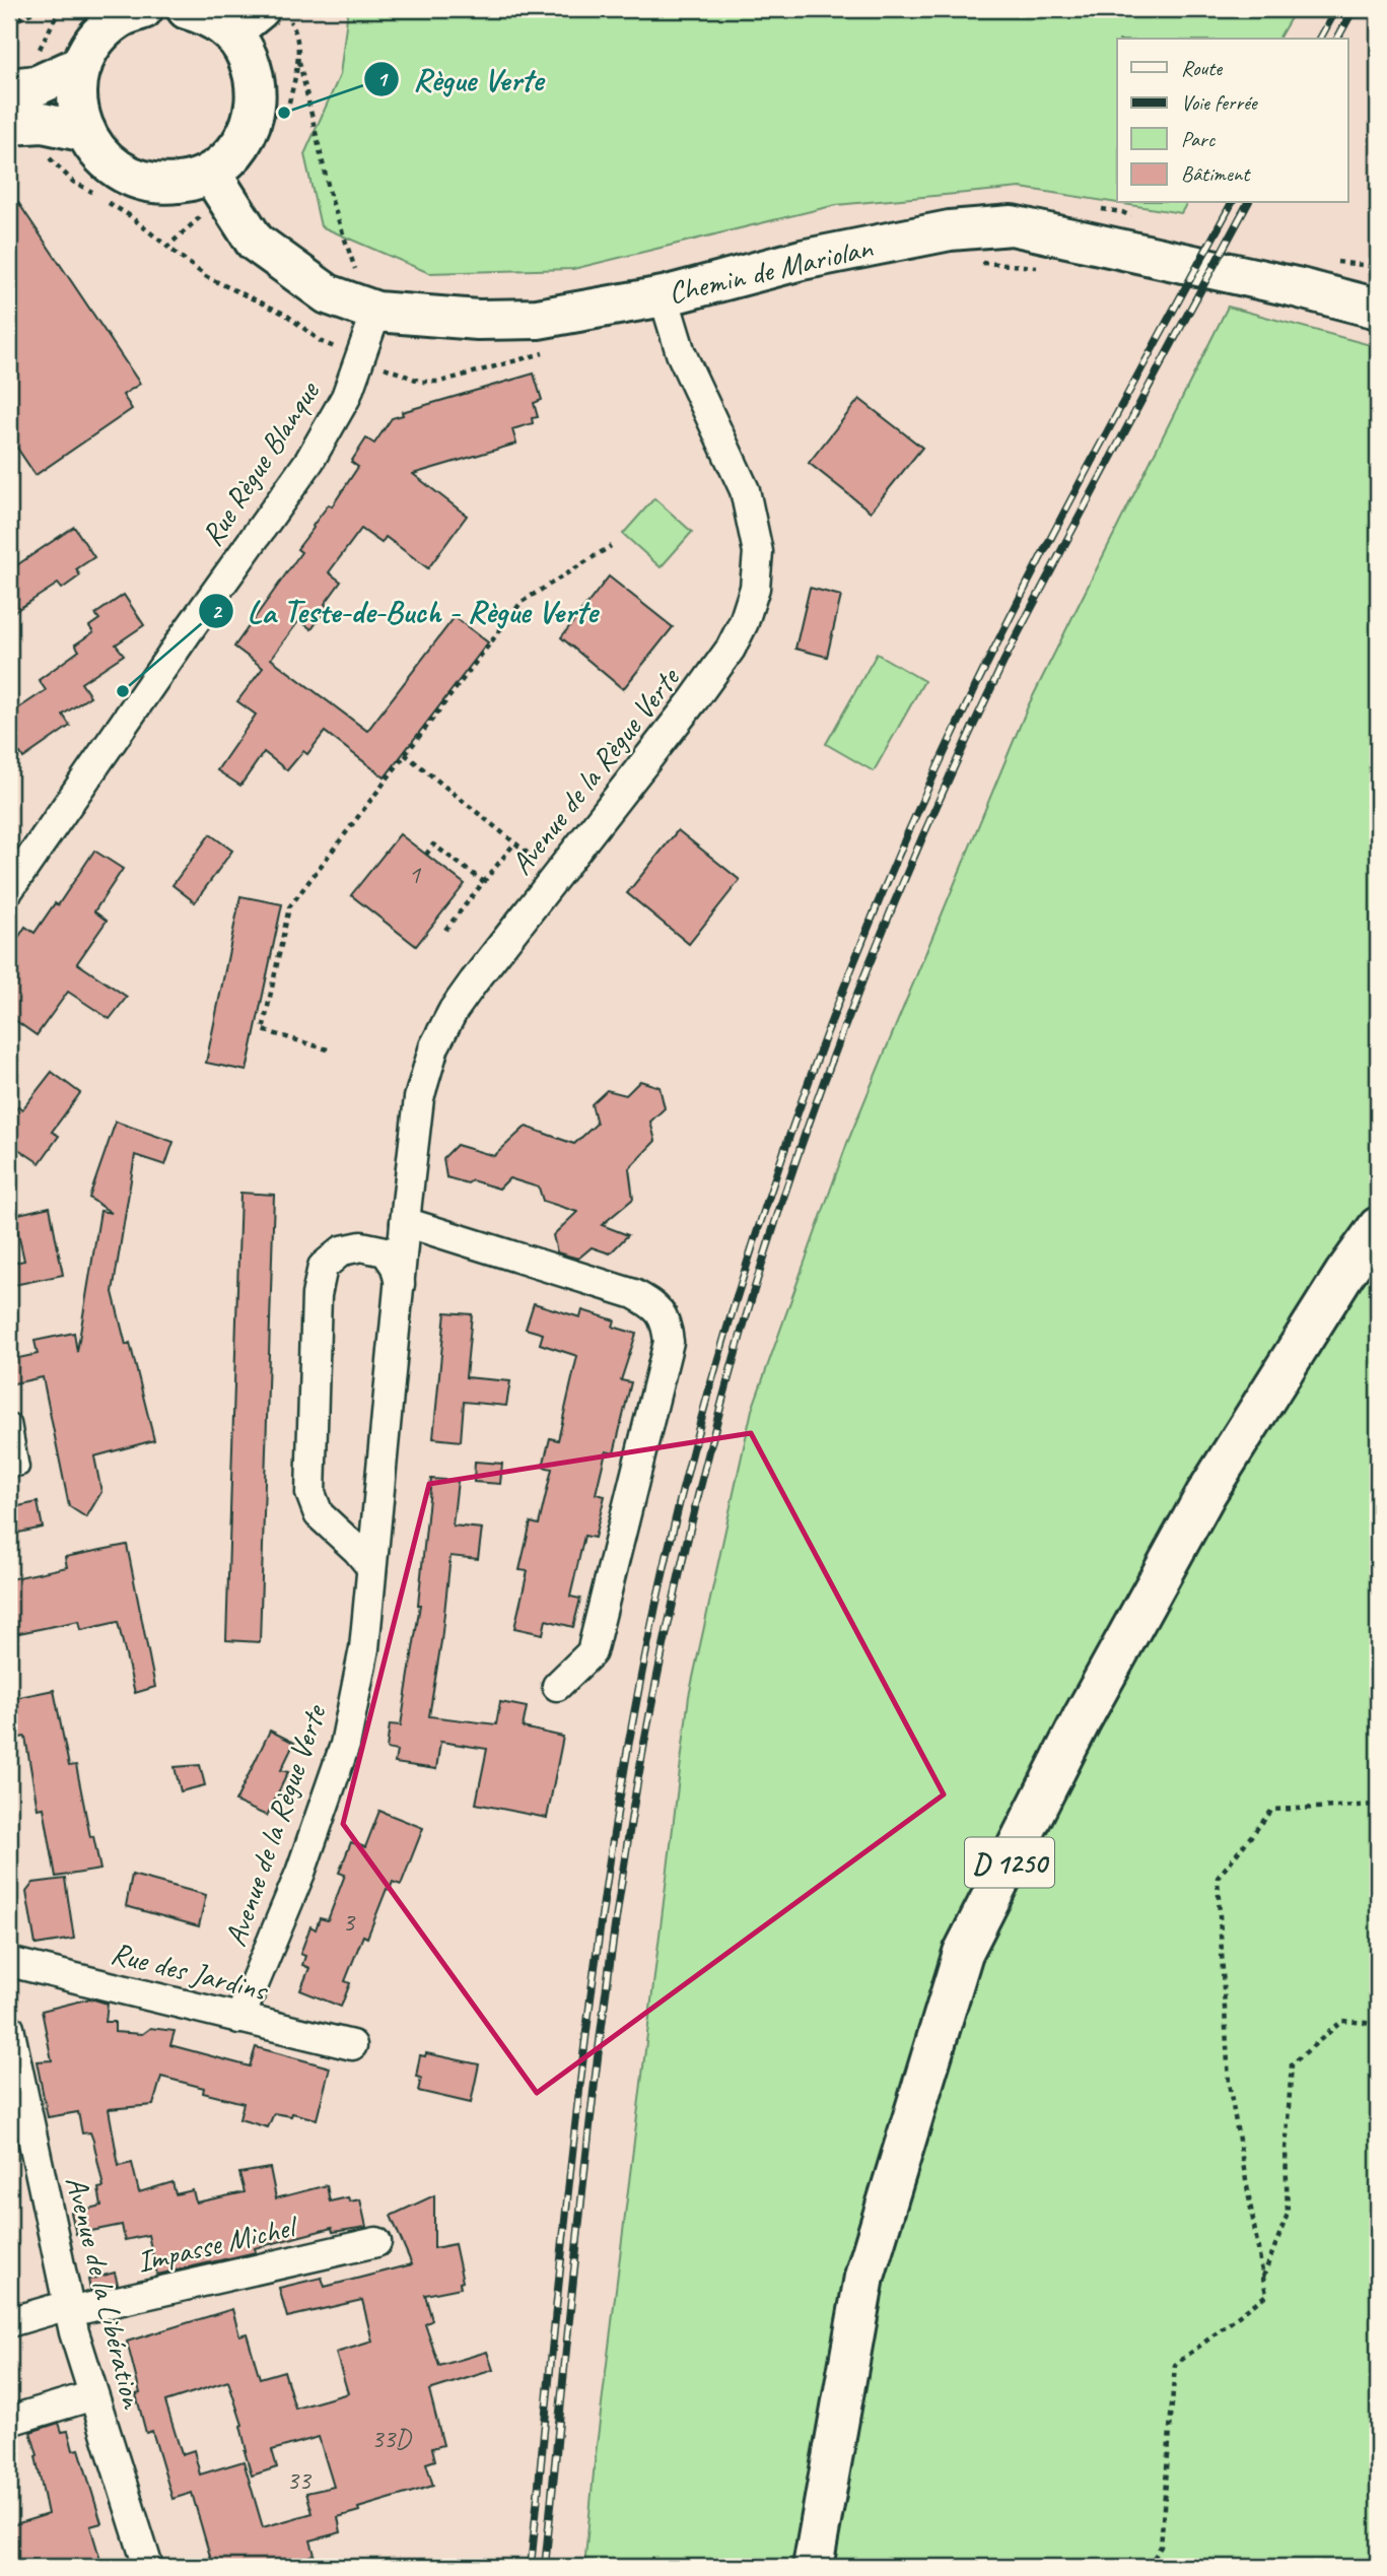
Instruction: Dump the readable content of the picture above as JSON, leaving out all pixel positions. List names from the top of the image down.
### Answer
{
  "streets": {
    "main road": ["Chemin de Mariolan", "D 1250"],
    "street": [
      "Rue Règue Blanque",
      "Avenue de la Règue Verte",
      "Rue des Jardins",
      "Impasse Michel",
      "Avenue de la Libération"
    ]
  },
  "crossings": [
    ["Chemin de Mariolan", "Rue Règue Blanque"],
    ["Chemin de Mariolan", "Avenue de la Règue Verte"],
    ["Avenue de la Règue Verte", "Rue des Jardins"],
    ["Impasse Michel", "Avenue de la Libération"]
  ],
  "places": ["Règue Verte", "La Teste-de-Buch - Règue Verte"],
  "house_numbers": [
    "1",
    "3",
    "33D",
    "33"
  ],
  "legend": [
    "Route",
    "Voie ferrée",
    "Parc",
    "Bâtiment"
  ]
}
